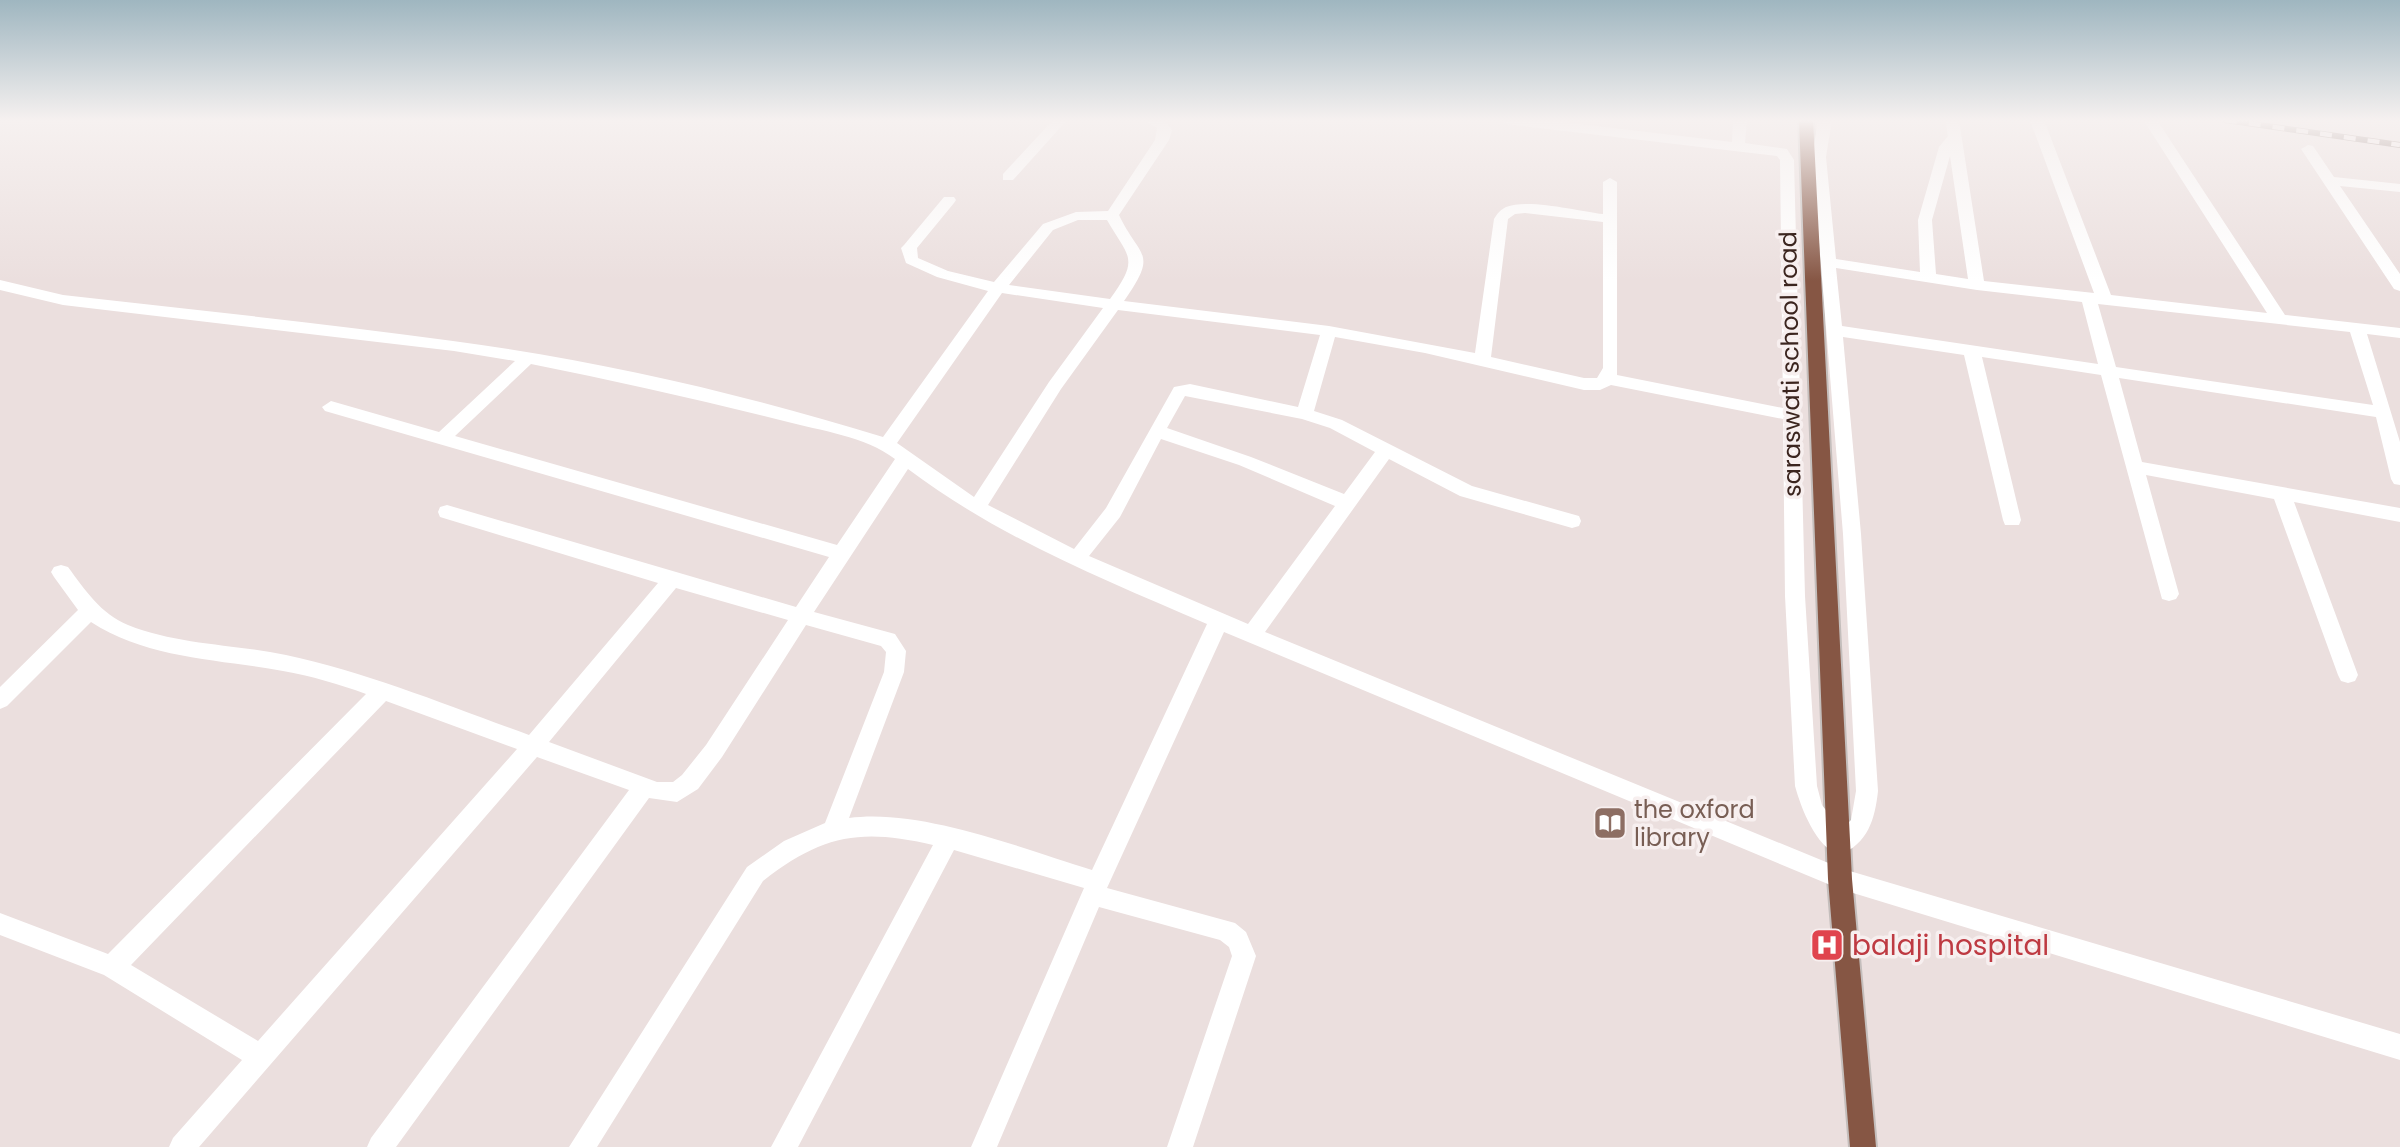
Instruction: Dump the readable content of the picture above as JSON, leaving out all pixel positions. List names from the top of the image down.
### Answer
{
  "streets": {
    "street": ["saraswati school road"]
  },
  "places": {
    "library": ["the oxford library"],
    "hospital": ["balaji hospital"]
  }
}
